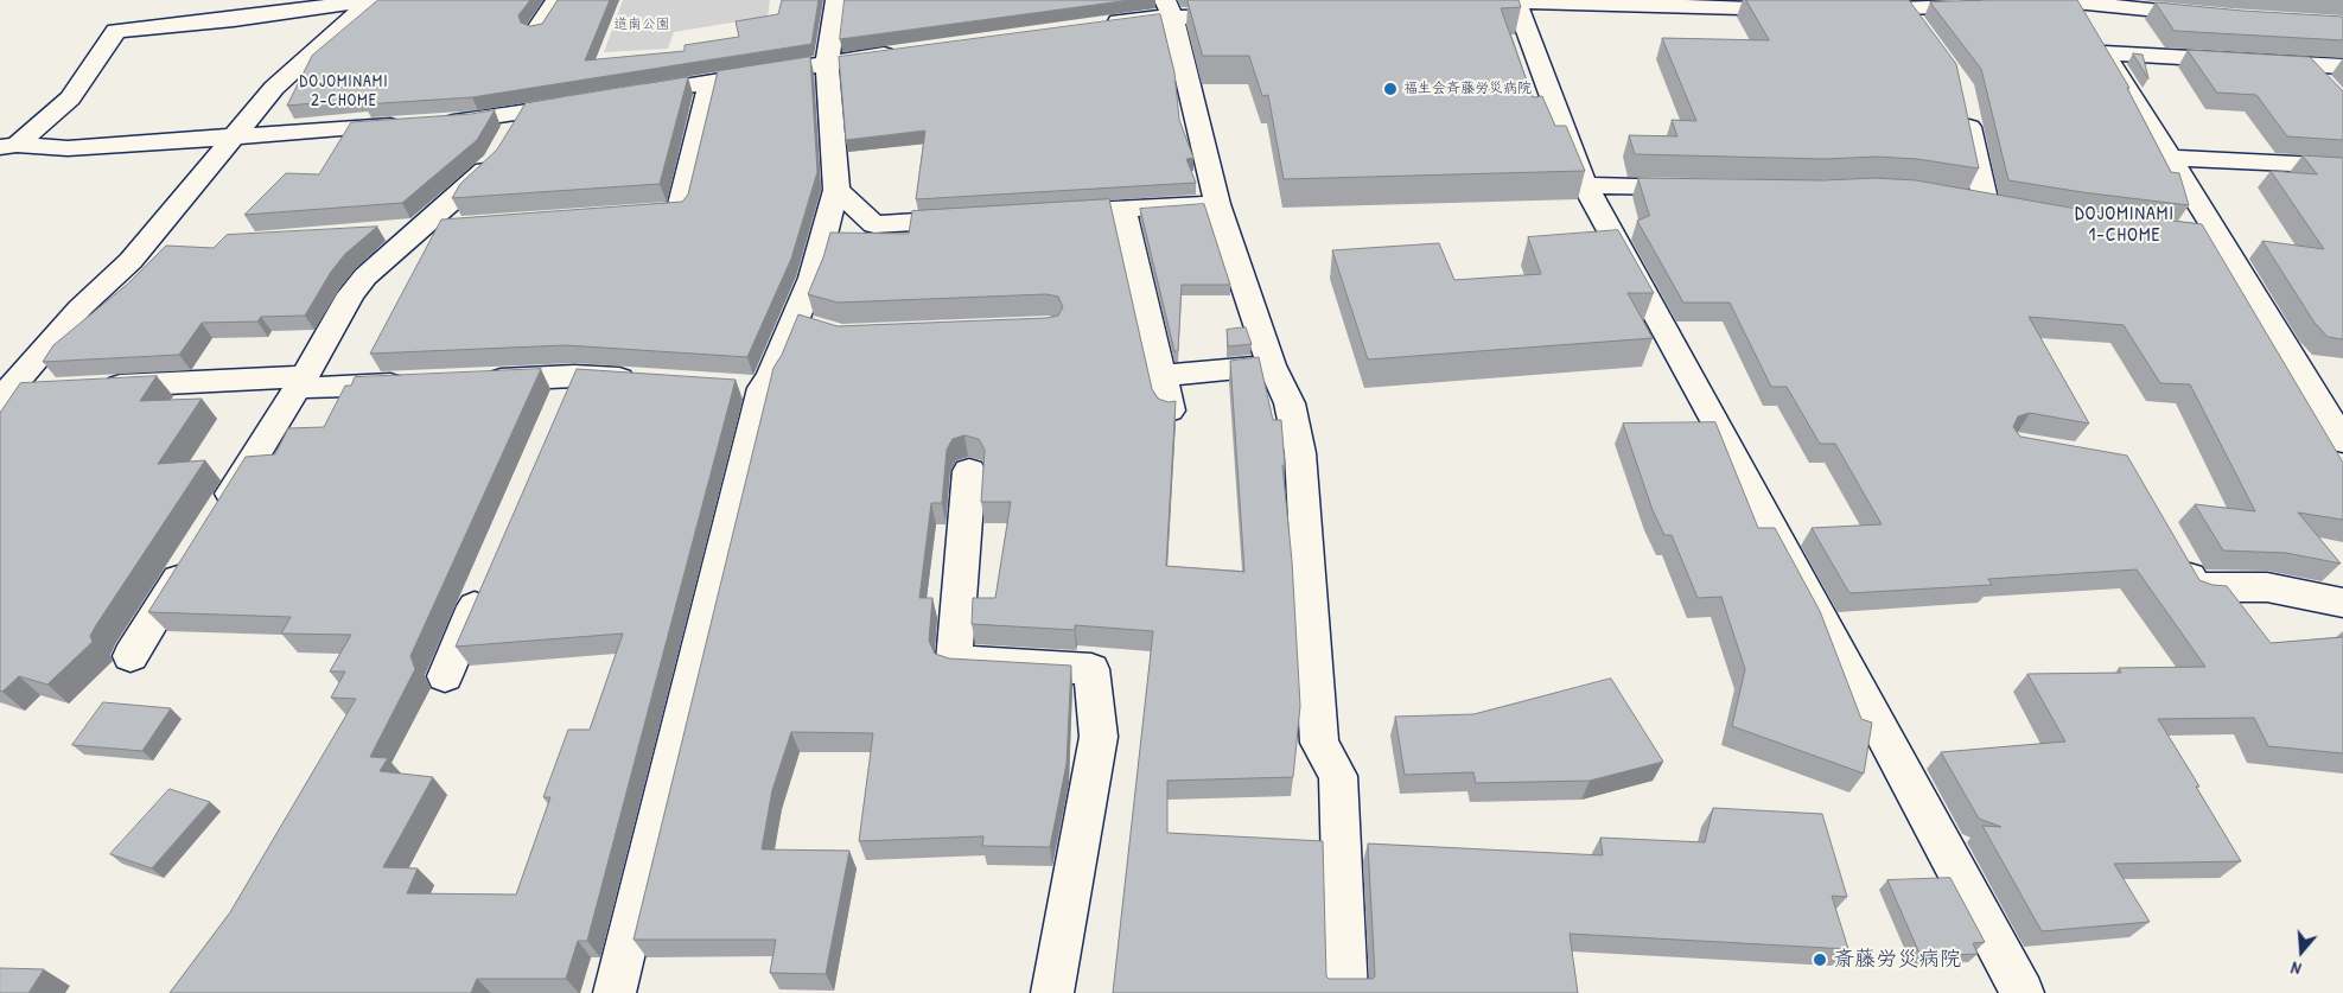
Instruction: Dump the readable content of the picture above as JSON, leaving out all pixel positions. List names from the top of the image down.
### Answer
{
  "districts": ["DOJOMINAMI 2-CHOME", "DOJOMINAMI 1-CHOME"],
  "parks": ["道南公園"],
  "places": ["福生会斉藤労災病院", "斎藤労災病院"],
  "north": "bottom"
}
